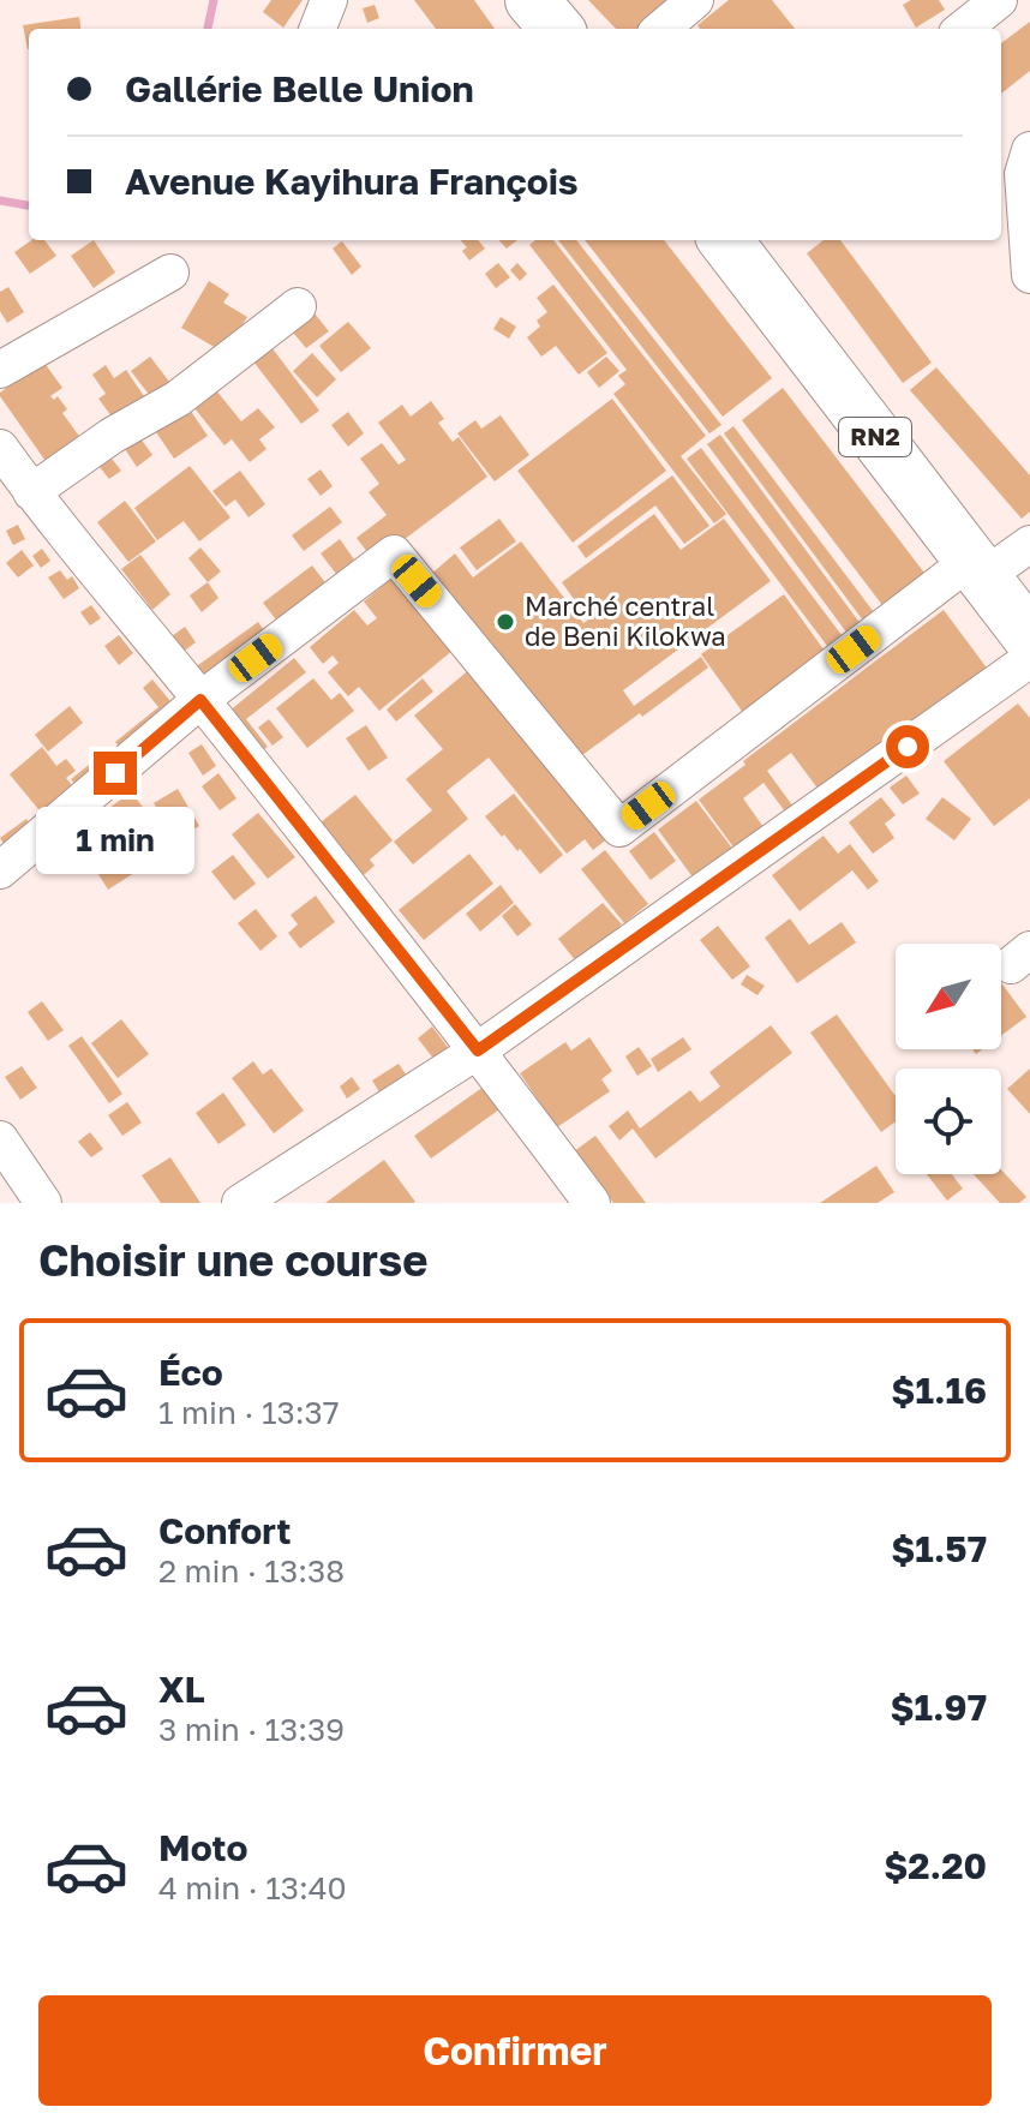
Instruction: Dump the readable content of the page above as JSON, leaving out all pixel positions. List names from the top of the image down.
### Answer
{
  "streets": {
    "highway": ["RN2"]
  },
  "places": ["Marché central de Beni Kilokwa"],
  "north": "bottom left",
  "page": {
    "banner": ["Gallérie Belle Union", "Avenue Kayihura François"],
    "bubble": "1 min",
    "heading": "Choisir une course",
    "list": [
      {
        "name": "Éco",
        "note": "1 min · 13:37",
        "value": "$1.16"
      },
      {
        "name": "Confort",
        "note": "2 min · 13:38",
        "value": "$1.57"
      },
      {
        "name": "XL",
        "note": "3 min · 13:39",
        "value": "$1.97"
      },
      {
        "name": "Moto",
        "note": "4 min · 13:40",
        "value": "$2.20"
      }
    ],
    "buttons": "Confirmer"
  }
}
